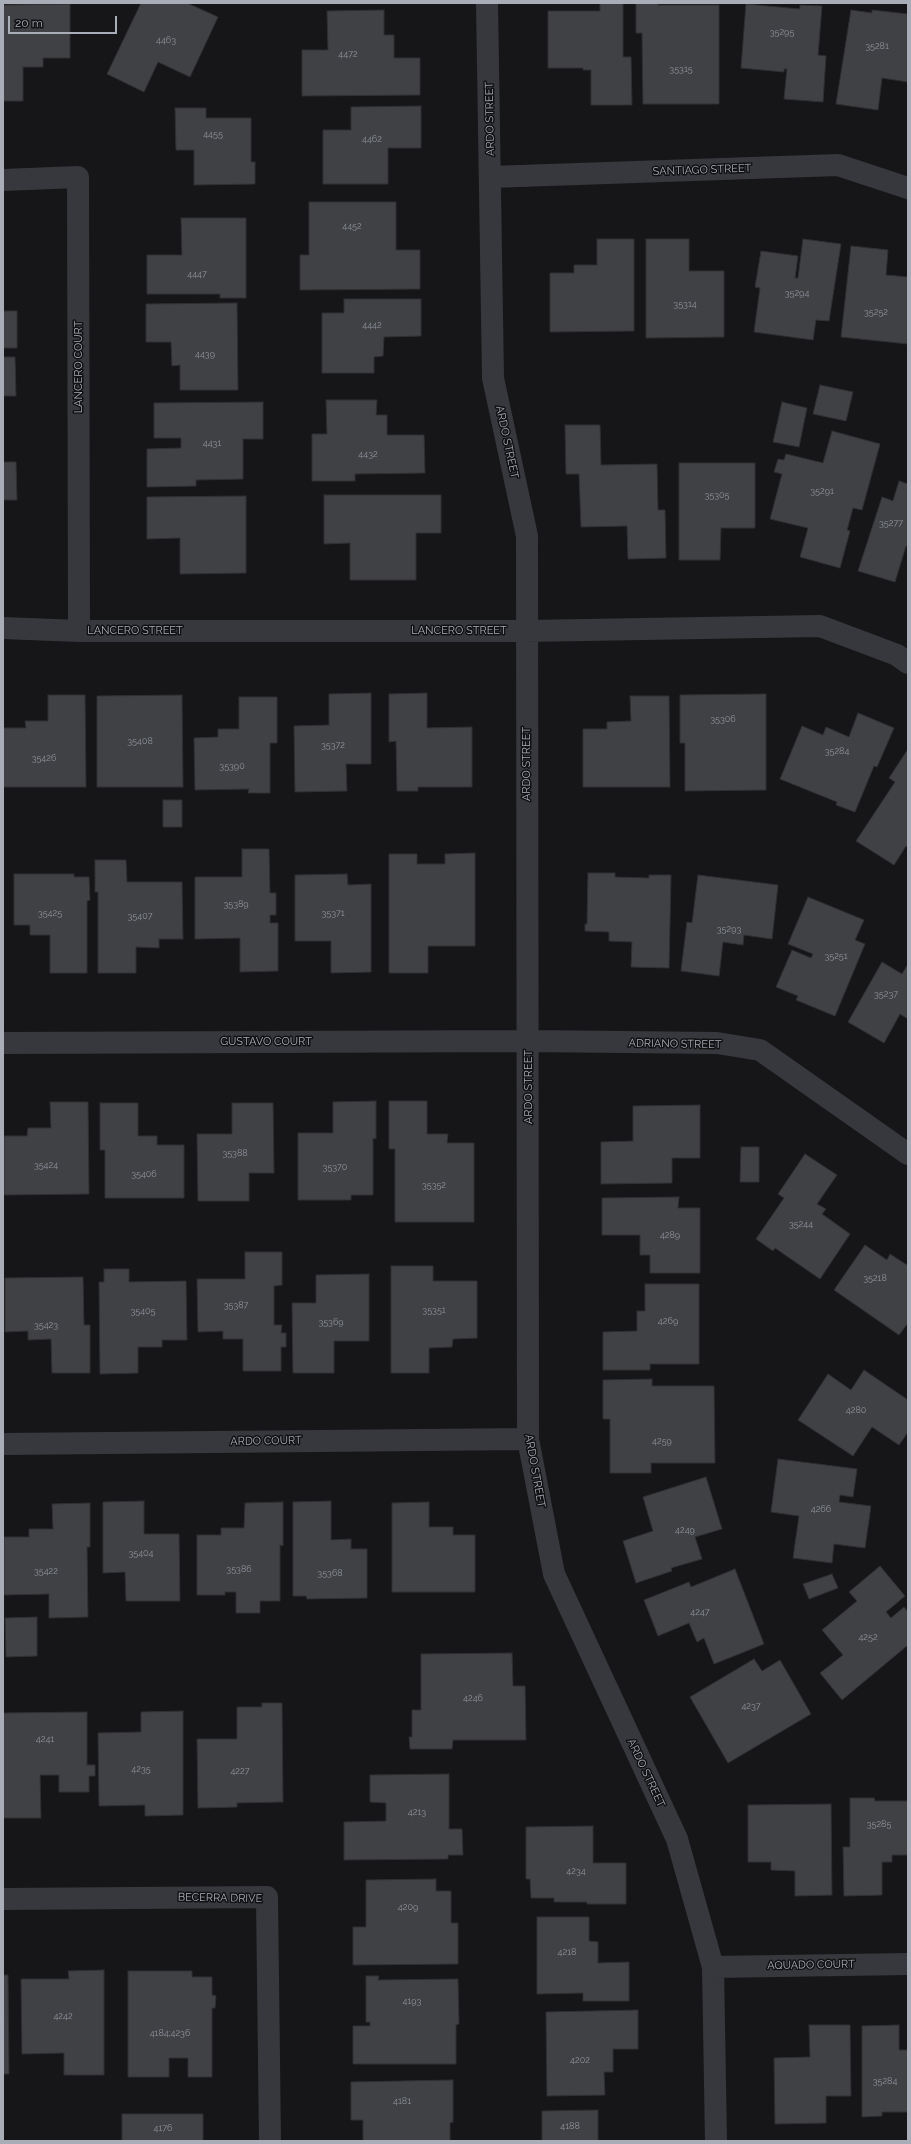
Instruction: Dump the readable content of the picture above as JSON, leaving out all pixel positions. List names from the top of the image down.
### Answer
{
  "streets": {
    "street": [
      "ARDO STREET",
      "SANTIAGO STREET",
      "LANCERO COURT",
      "LANCERO STREET",
      "GUSTAVO COURT",
      "ADRIANO STREET",
      "ARDO COURT",
      "BECERRA DRIVE",
      "AQUADO COURT"
    ]
  },
  "crossings": [
    ["ARDO STREET", "SANTIAGO STREET"],
    ["ARDO STREET", "LANCERO STREET"],
    ["ARDO STREET", "GUSTAVO COURT"],
    ["ARDO STREET", "ADRIANO STREET"],
    ["ARDO STREET", "ARDO COURT"],
    ["ARDO STREET", "AQUADO COURT"],
    ["LANCERO COURT", "LANCERO STREET"],
    ["GUSTAVO COURT", "ADRIANO STREET"]
  ],
  "house_numbers": [
    "35295",
    "4463",
    "35281",
    "4472",
    "35315",
    "4455",
    "4462",
    "4452",
    "4447",
    "35294",
    "35314",
    "35252",
    "4442",
    "4439",
    "4431",
    "4432",
    "35291",
    "35305",
    "35277",
    "35306",
    "35408",
    "35372",
    "35284",
    "35426",
    "35390",
    "35389",
    "35425",
    "35371",
    "35407",
    "35293",
    "35251",
    "35237",
    "35388",
    "35424",
    "35370",
    "35406",
    "35352",
    "35244",
    "4289",
    "35218",
    "35387",
    "35351",
    "35405",
    "4269",
    "35369",
    "35423",
    "4280",
    "4259",
    "4266",
    "4249",
    "35404",
    "35386",
    "35422",
    "35368",
    "4247",
    "4252",
    "4246",
    "4237",
    "4241",
    "4235",
    "4227",
    "4213",
    "35285",
    "4234",
    "4209",
    "4218",
    "4193",
    "4242",
    "4184;4236",
    "4202",
    "35284",
    "4181",
    "4188",
    "4176"
  ],
  "scale_bar": "20 m"
}
